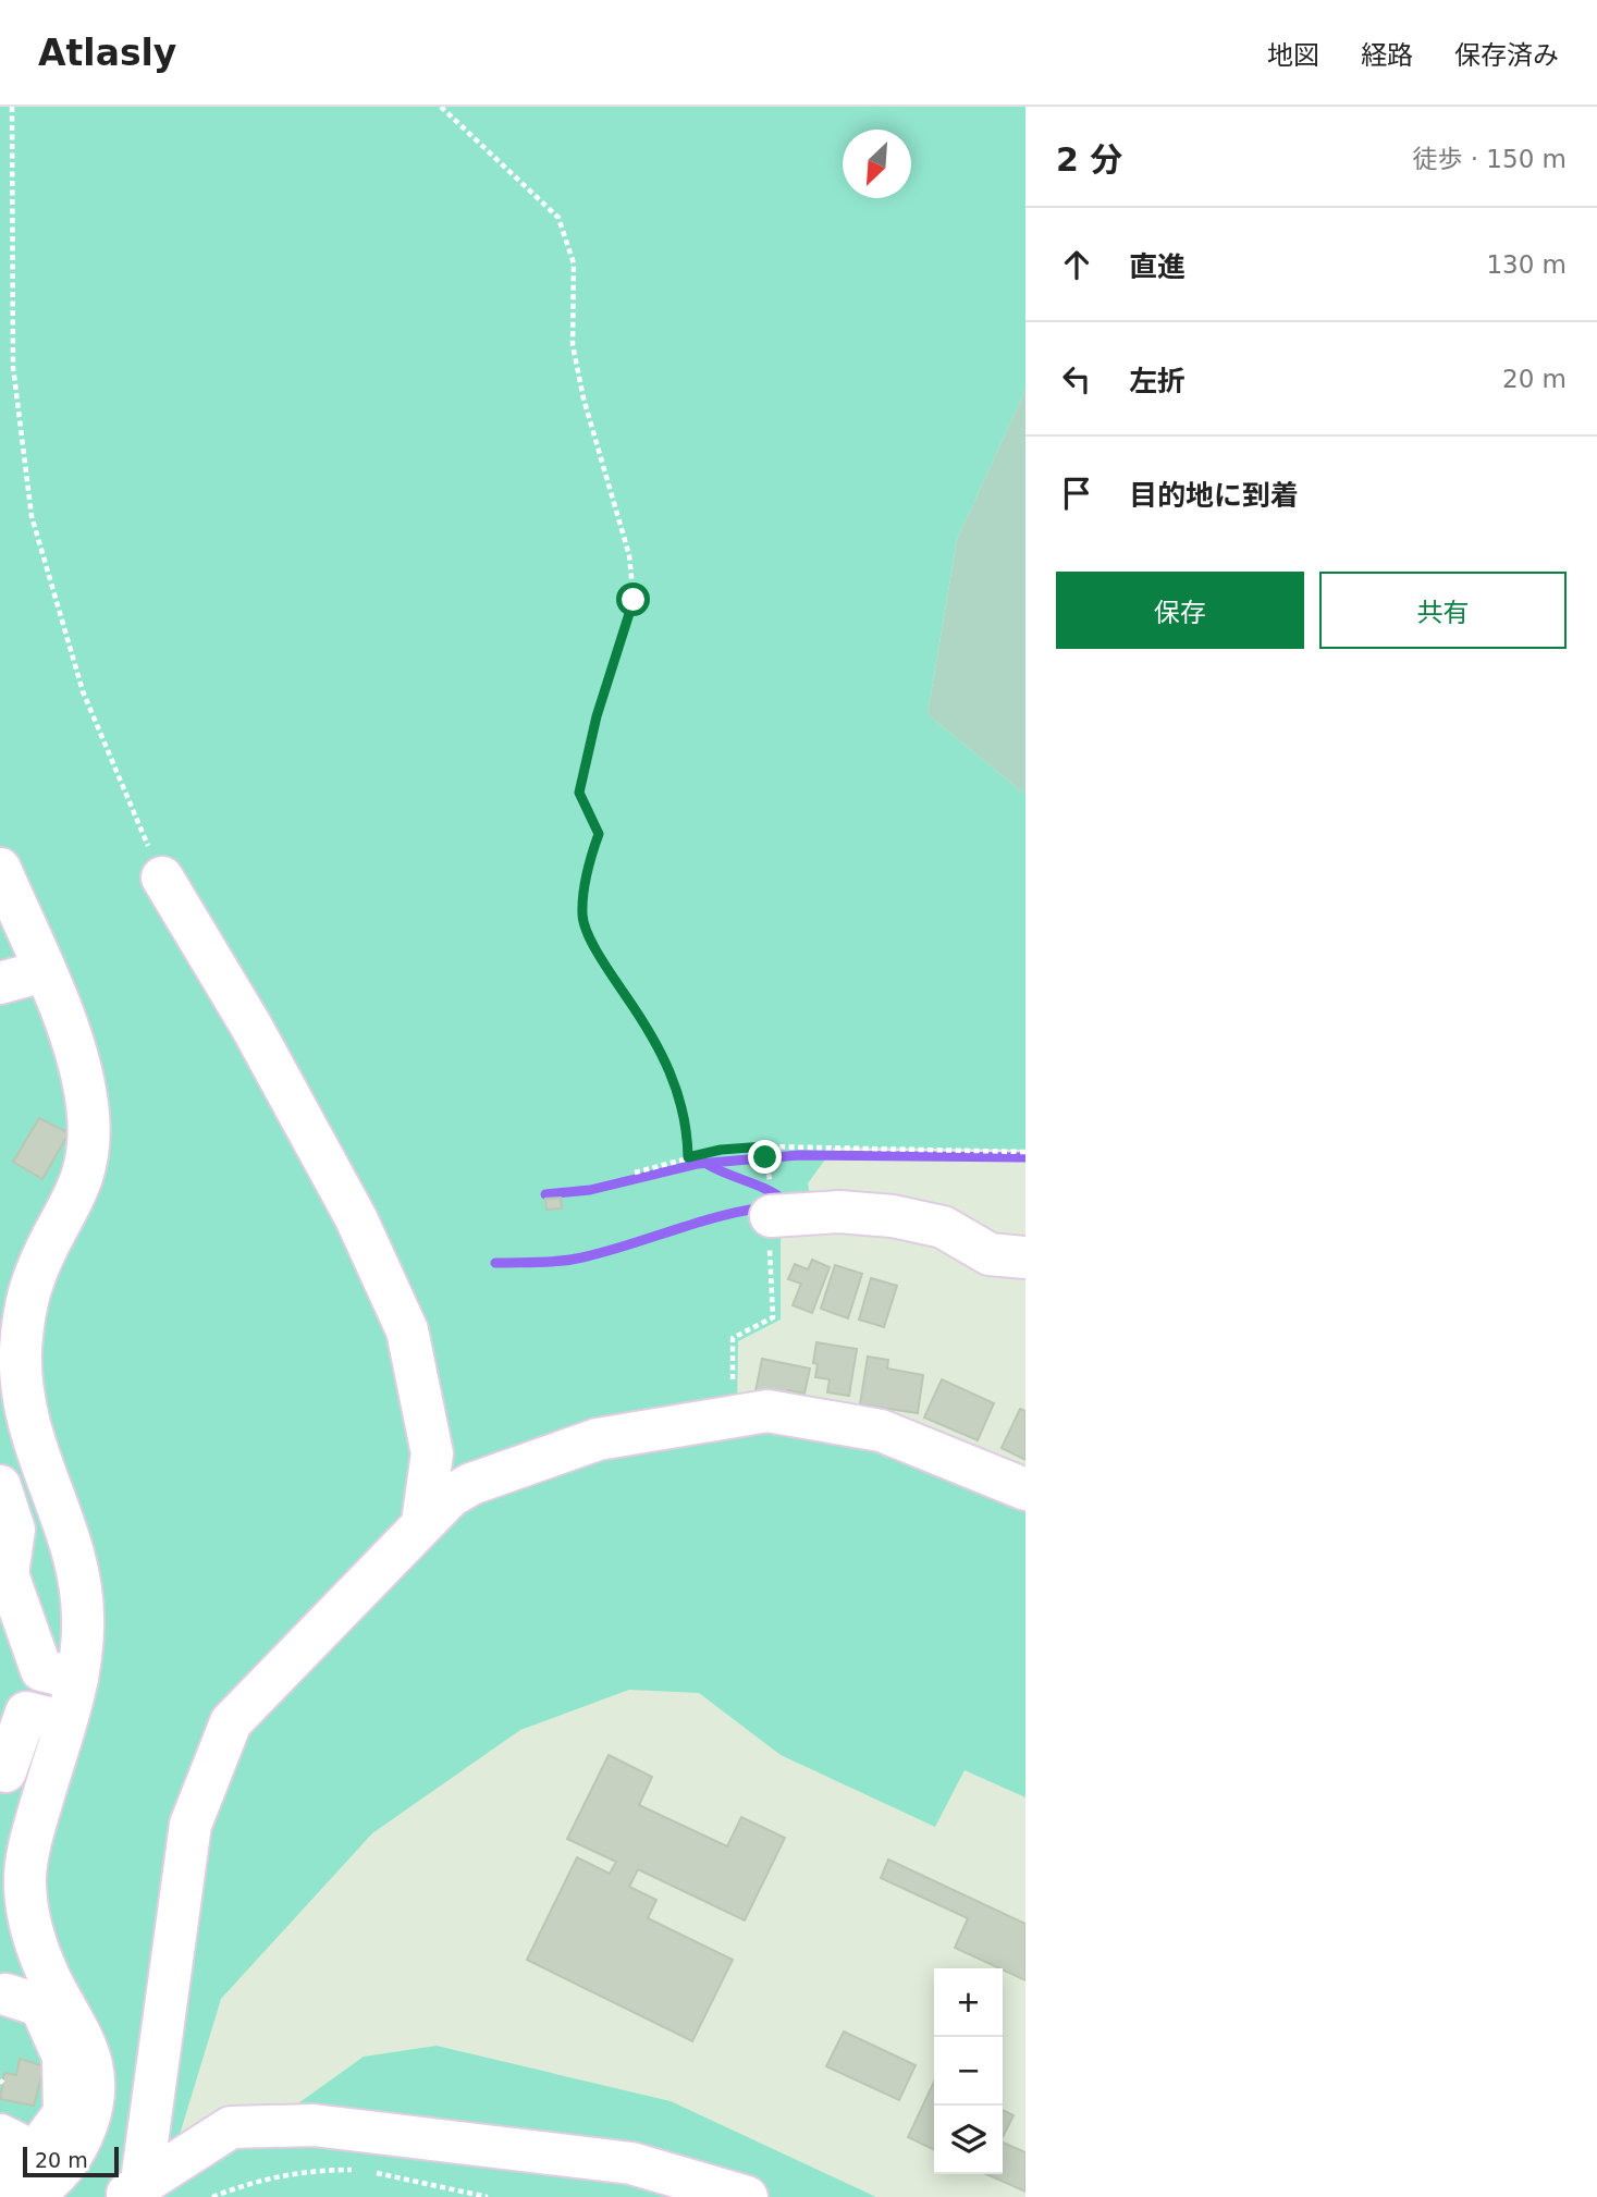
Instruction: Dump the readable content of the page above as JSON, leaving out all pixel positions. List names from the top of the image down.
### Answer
{
  "scale_bar": "20 m",
  "north": "bottom left",
  "page": {
    "header": "Atlasly",
    "nav": ["地図", "経路", "保存済み"],
    "heading": ["2 分", "徒歩 · 150 m"],
    "list": [
      ["直進", "130 m"],
      ["左折", "20 m"],
      "目的地に到着"
    ],
    "buttons": ["保存", "共有"],
    "map_buttons": ["+", "−"],
    "scale": "20 m"
  }
}
